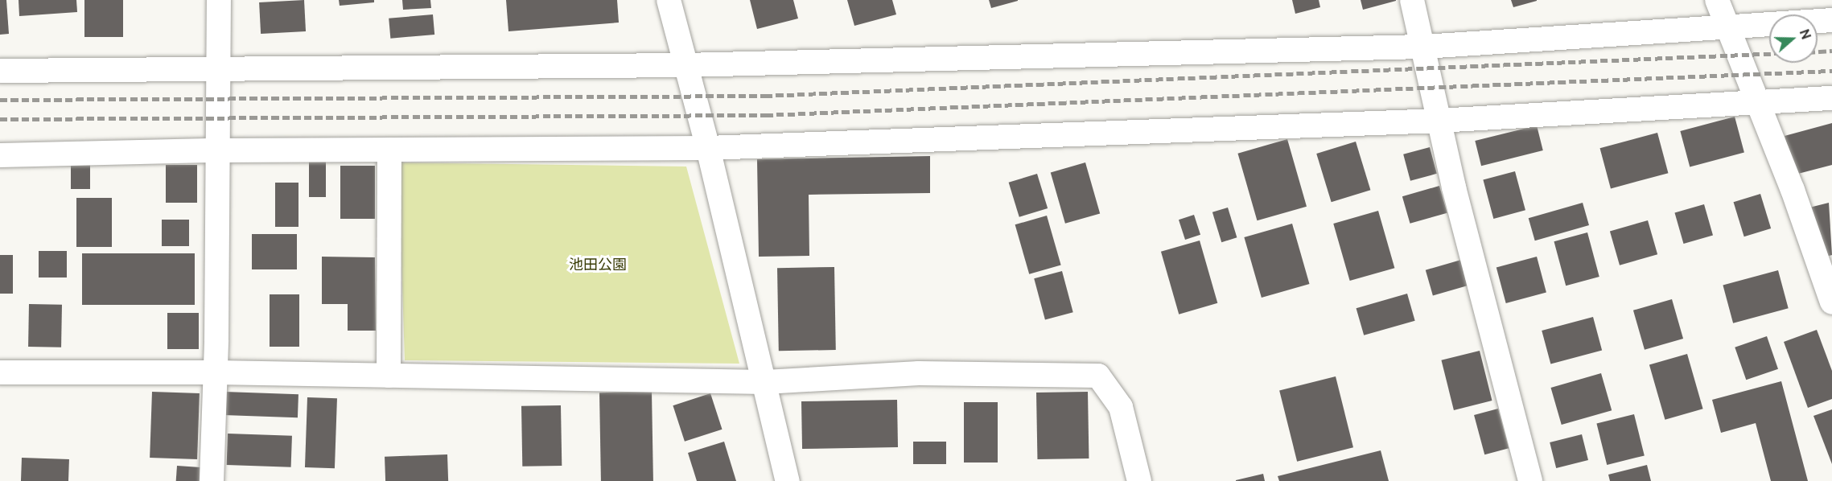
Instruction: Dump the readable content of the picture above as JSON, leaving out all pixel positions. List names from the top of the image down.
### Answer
{
  "parks": ["池田公園"],
  "north": "right"
}
